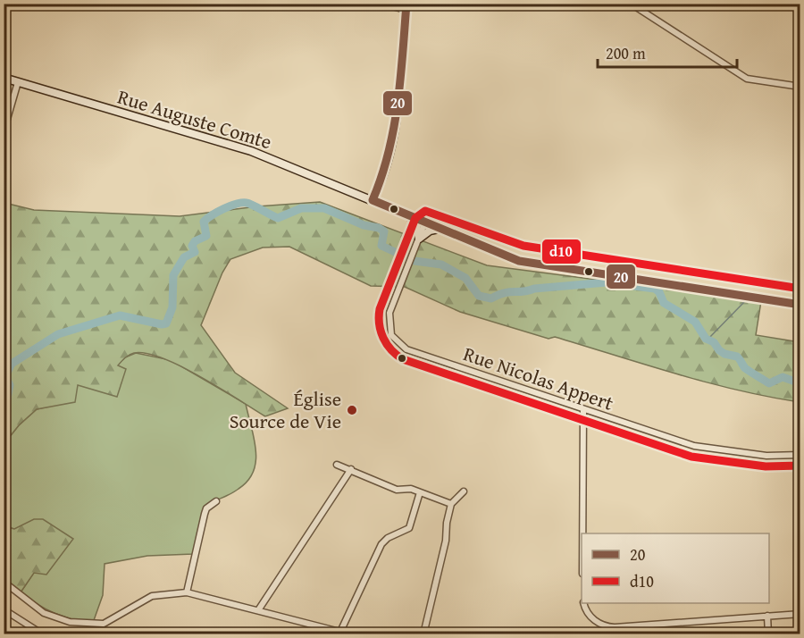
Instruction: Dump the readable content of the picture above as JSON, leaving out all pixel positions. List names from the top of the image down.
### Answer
{
  "streets": {
    "street": ["Rue Auguste Comte", "Rue Nicolas Appert"]
  },
  "crossings": [
    ["Rue Auguste Comte", "Rue Nicolas Appert"]
  ],
  "places": ["Église Source de Vie"],
  "lines": ["transit line 20", "transit line d10"],
  "legend": ["20", "d10"],
  "scale_bar": "200 m"
}
